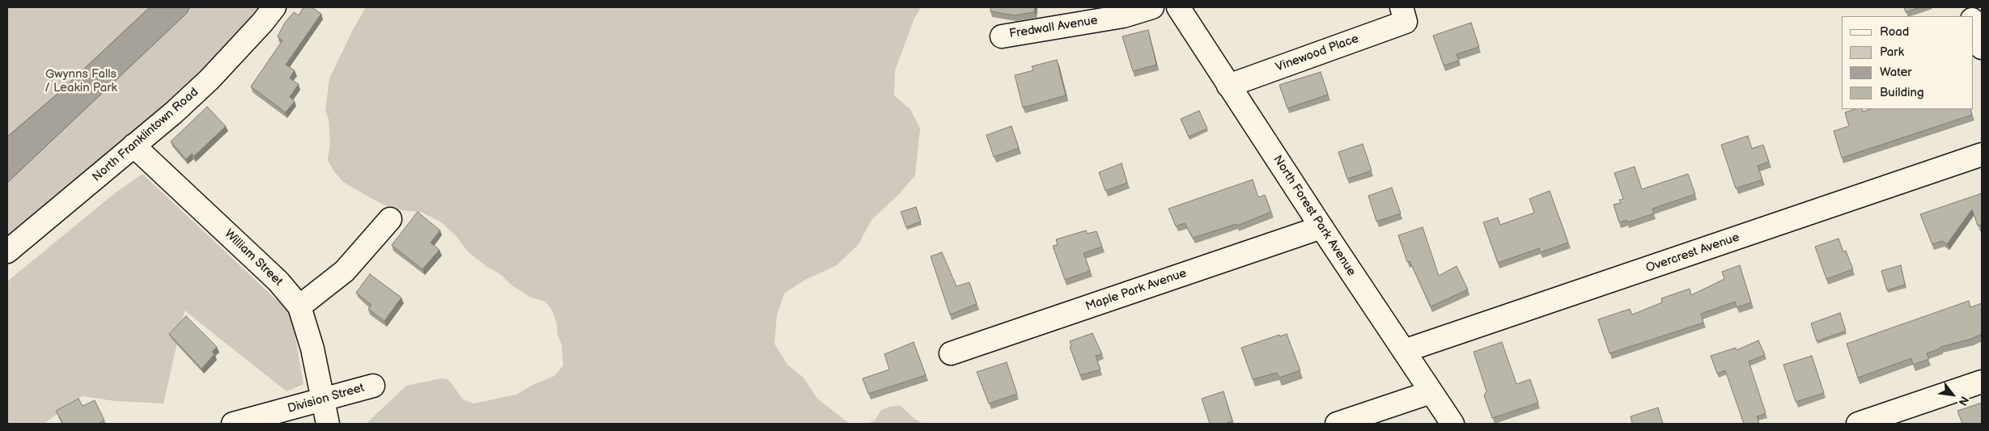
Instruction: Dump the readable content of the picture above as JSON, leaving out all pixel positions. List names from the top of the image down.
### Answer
{
  "streets": {
    "street": [
      "Fredwall Avenue",
      "Vinewood Place",
      "North Franklintown Road",
      "North Forest Park Avenue",
      "Overcrest Avenue",
      "William Street",
      "Maple Park Avenue",
      "Division Street"
    ]
  },
  "crossings": [
    ["Vinewood Place", "North Forest Park Avenue"],
    ["North Franklintown Road", "William Street"],
    ["North Forest Park Avenue", "Overcrest Avenue"],
    ["North Forest Park Avenue", "Maple Park Avenue"],
    ["William Street", "Division Street"]
  ],
  "parks": ["Gwynns Falls / Leakin Park"],
  "legend": [
    "Road",
    "Park",
    "Water",
    "Building"
  ],
  "north": "bottom right"
}
